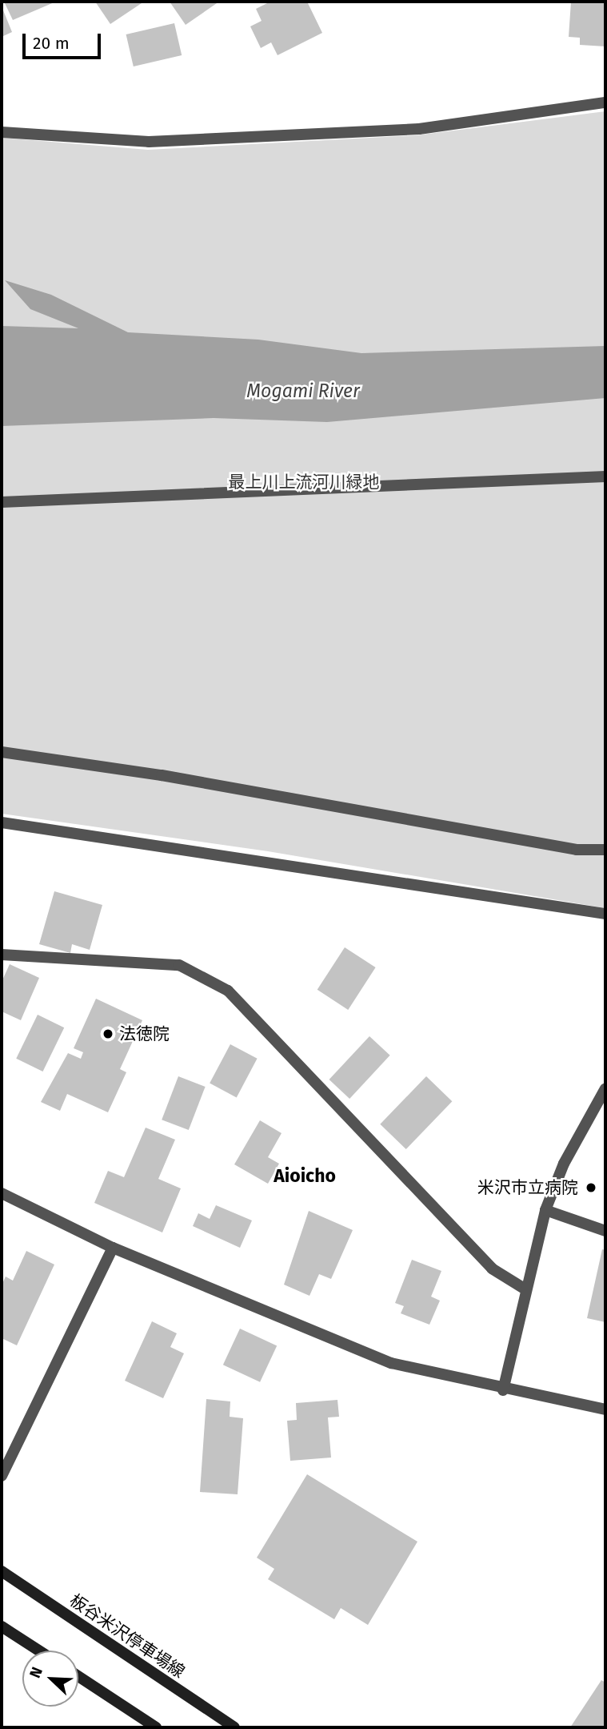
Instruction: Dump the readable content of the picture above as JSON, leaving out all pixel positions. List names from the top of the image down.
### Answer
{
  "streets": {
    "main road": ["板谷米沢停車場線"]
  },
  "districts": ["Aioicho"],
  "water": ["Mogami River"],
  "parks": ["最上川上流河川緑地"],
  "places": ["法徳院", "米沢市立病院"],
  "scale_bar": "20 m",
  "north": "top left"
}
